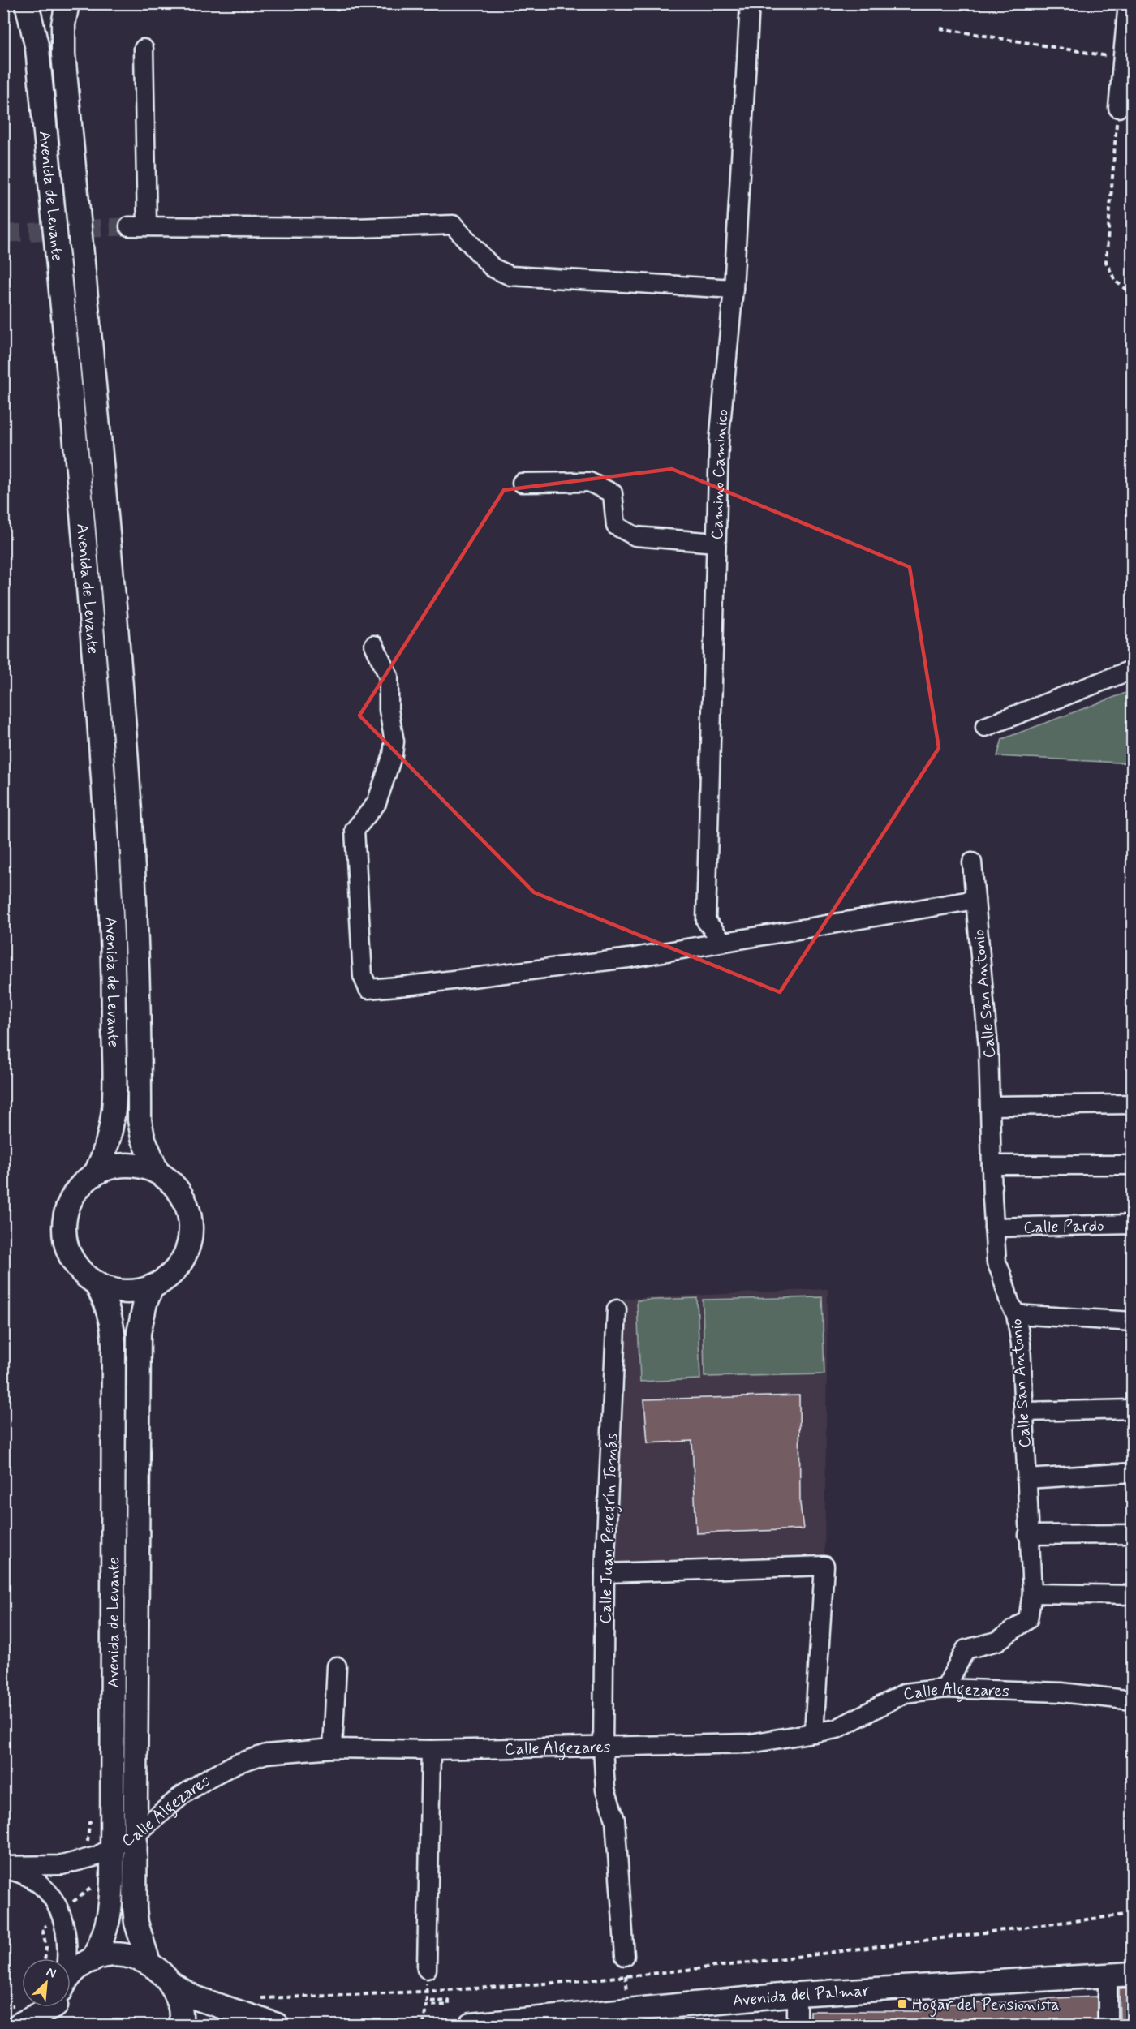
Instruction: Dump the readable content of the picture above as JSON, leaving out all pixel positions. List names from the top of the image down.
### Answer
{
  "streets": {
    "main road": ["Avenida de Levante", "Avenida del Palmar"],
    "street": [
      "Camino Caminico",
      "Calle San Antonio",
      "Calle Pardo",
      "Calle Juan Peregrín Tomás",
      "Calle Algezares"
    ]
  },
  "crossings": [
    ["Avenida de Levante", "Calle Algezares"],
    ["Calle San Antonio", "Calle Pardo"],
    ["Calle San Antonio", "Calle Algezares"],
    ["Calle Juan Peregrín Tomás", "Calle Algezares"]
  ],
  "places": {
    "transit": ["Hogar del Pensionista"]
  },
  "north": "top right"
}
